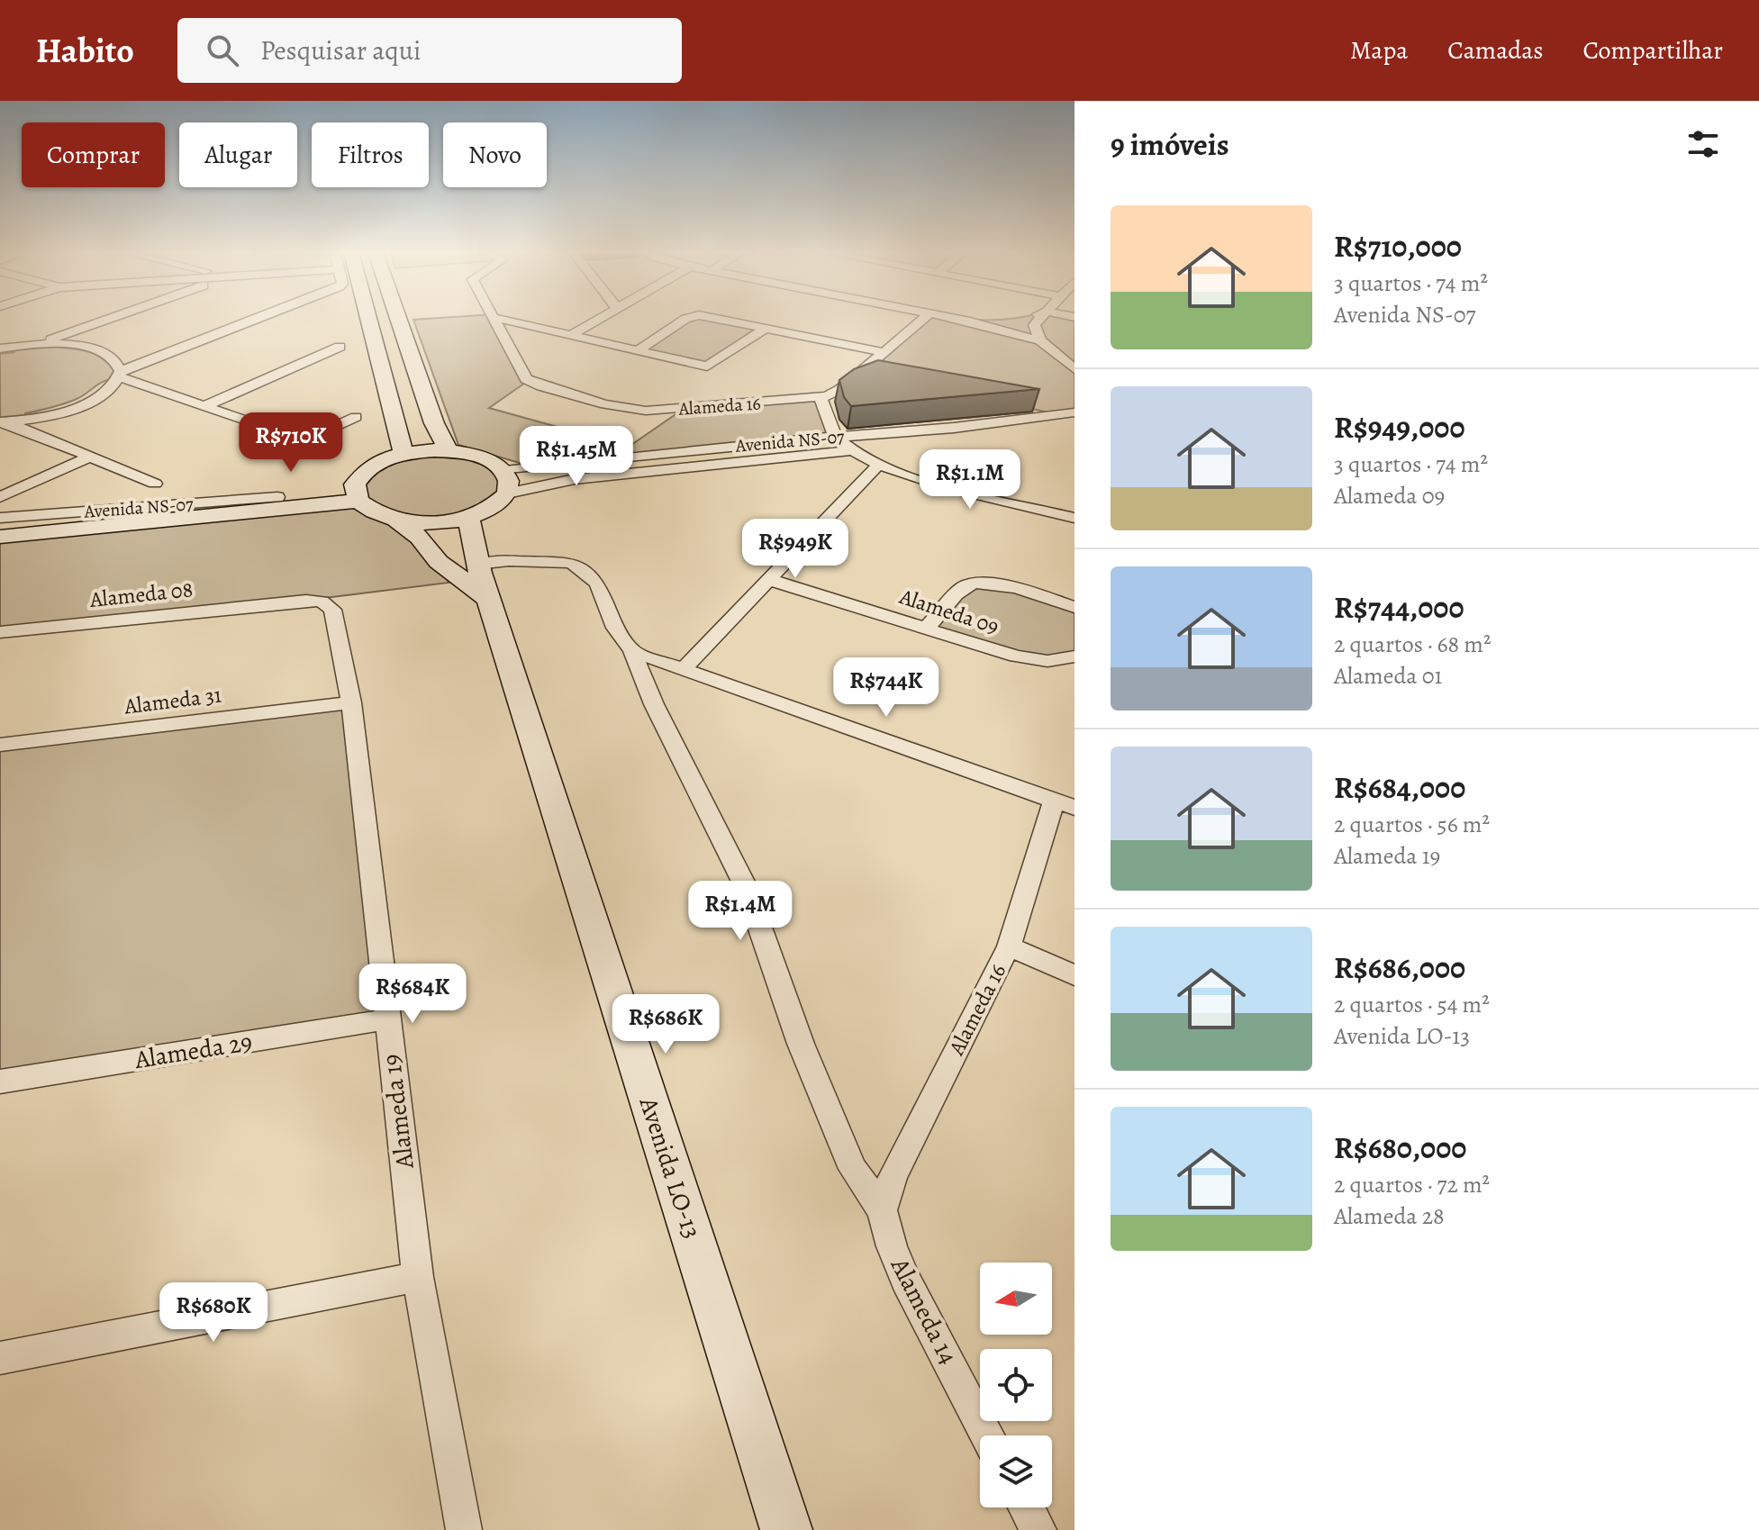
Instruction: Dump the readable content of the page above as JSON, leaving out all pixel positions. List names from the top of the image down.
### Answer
{
  "streets": {
    "street": [
      "Alameda 16",
      "Avenida NS-07",
      "Alameda 08",
      "Alameda 09",
      "Alameda 31",
      "Alameda 29",
      "Alameda 19",
      "Avenida LO-13",
      "Alameda 14"
    ]
  },
  "crossings": [
    ["Alameda 16", "Alameda 14"],
    ["Alameda 08", "Alameda 19"],
    ["Alameda 31", "Alameda 19"],
    ["Alameda 29", "Alameda 19"]
  ],
  "north": "left",
  "page": {
    "header": "Habito",
    "search": "Pesquisar aqui",
    "nav": ["Mapa", "Camadas", "Compartilhar"],
    "heading": "9 imóveis",
    "chip": [
      "Comprar",
      "Alugar",
      "Filtros",
      "Novo"
    ],
    "list": [
      {
        "name": "R$710,000",
        "note": "3 quartos · 74 m² · Avenida NS-07"
      },
      {
        "name": "R$949,000",
        "note": "3 quartos · 74 m² · Alameda 09"
      },
      {
        "name": "R$744,000",
        "note": "2 quartos · 68 m² · Alameda 01"
      },
      {
        "name": "R$684,000",
        "note": "2 quartos · 56 m² · Alameda 19"
      },
      {
        "name": "R$686,000",
        "note": "2 quartos · 54 m² · Avenida LO-13"
      },
      {
        "name": "R$680,000",
        "note": "2 quartos · 72 m² · Alameda 28"
      }
    ],
    "price": [
      "R$710K",
      "R$1.45M",
      "R$1.1M",
      "R$949K",
      "R$744K",
      "R$1.4M",
      "R$684K",
      "R$686K",
      "R$680K"
    ]
  }
}
